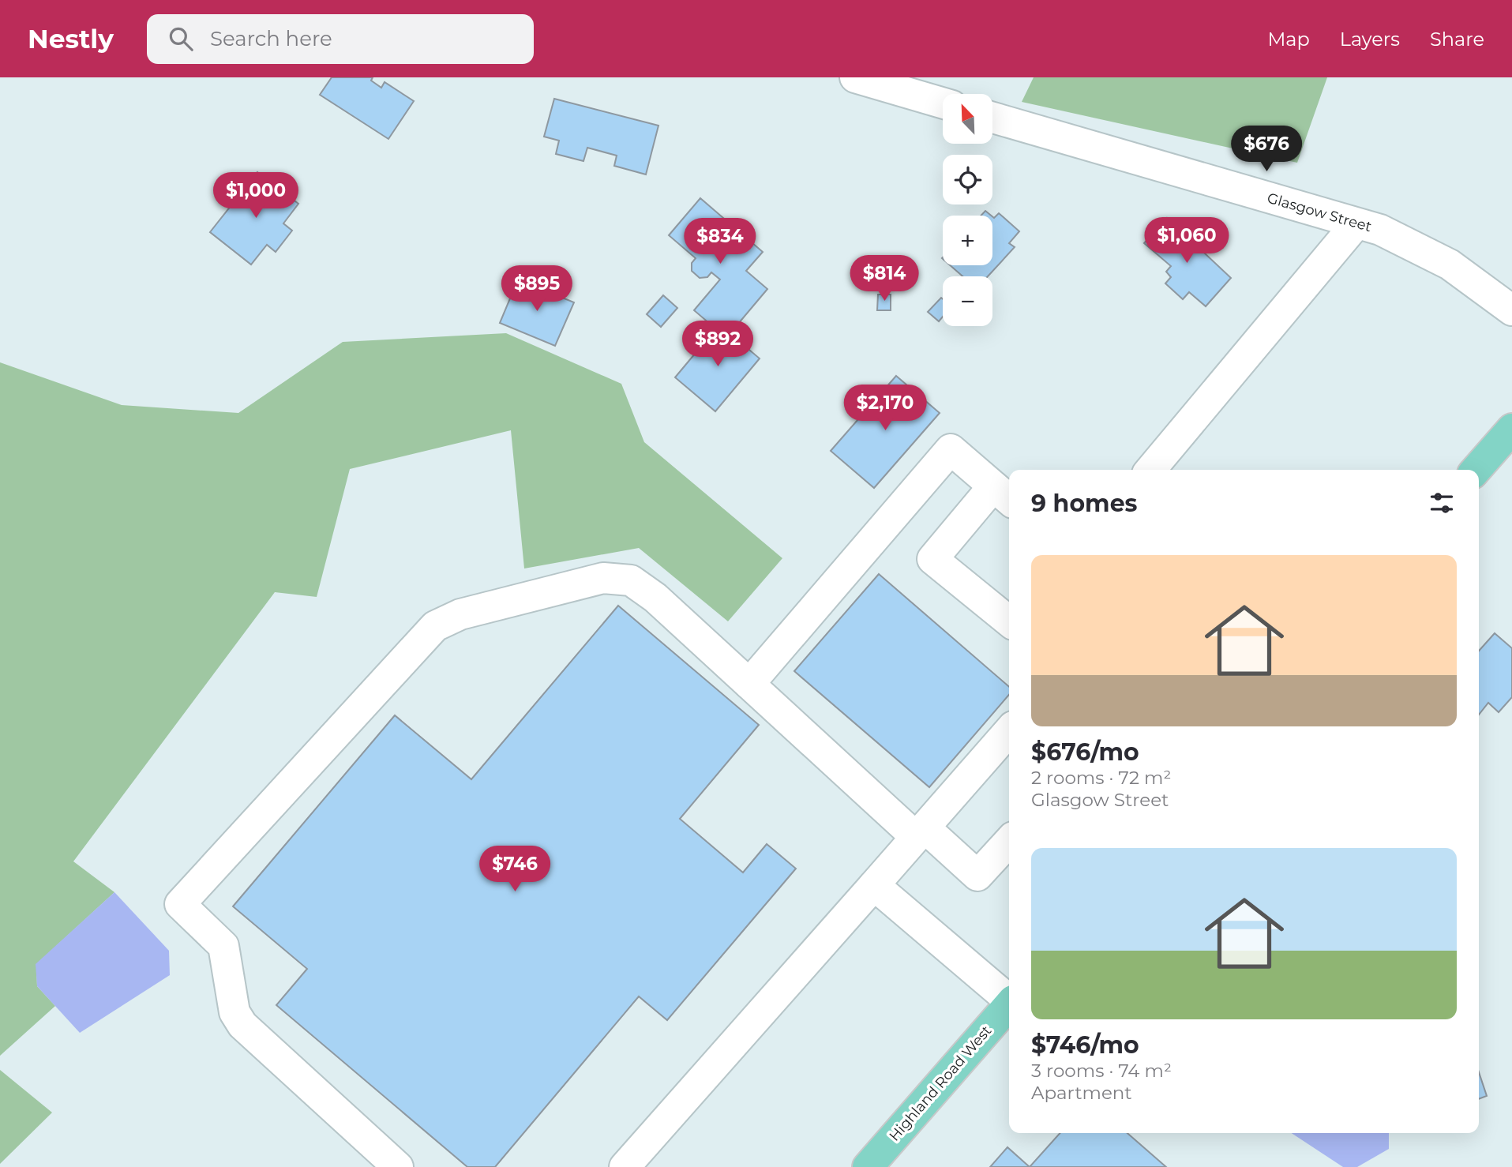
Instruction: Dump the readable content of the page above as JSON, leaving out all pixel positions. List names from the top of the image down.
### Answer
{
  "streets": {
    "main road": ["Highland Road West"],
    "street": ["Glasgow Street"]
  },
  "north": "top left",
  "page": {
    "header": "Nestly",
    "search": "Search here",
    "nav": ["Map", "Layers", "Share"],
    "map_buttons": ["+", "−"],
    "price": [
      "$676",
      "$1,000",
      "$1,060",
      "$834",
      "$814",
      "$895",
      "$892",
      "$2,170",
      "$746"
    ],
    "heading": "9 homes",
    "list": [
      {
        "name": "$676/mo",
        "note": "2 rooms · 72 m² · Glasgow Street"
      },
      {
        "name": "$746/mo",
        "note": "3 rooms · 74 m² · Apartment"
      }
    ]
  }
}
